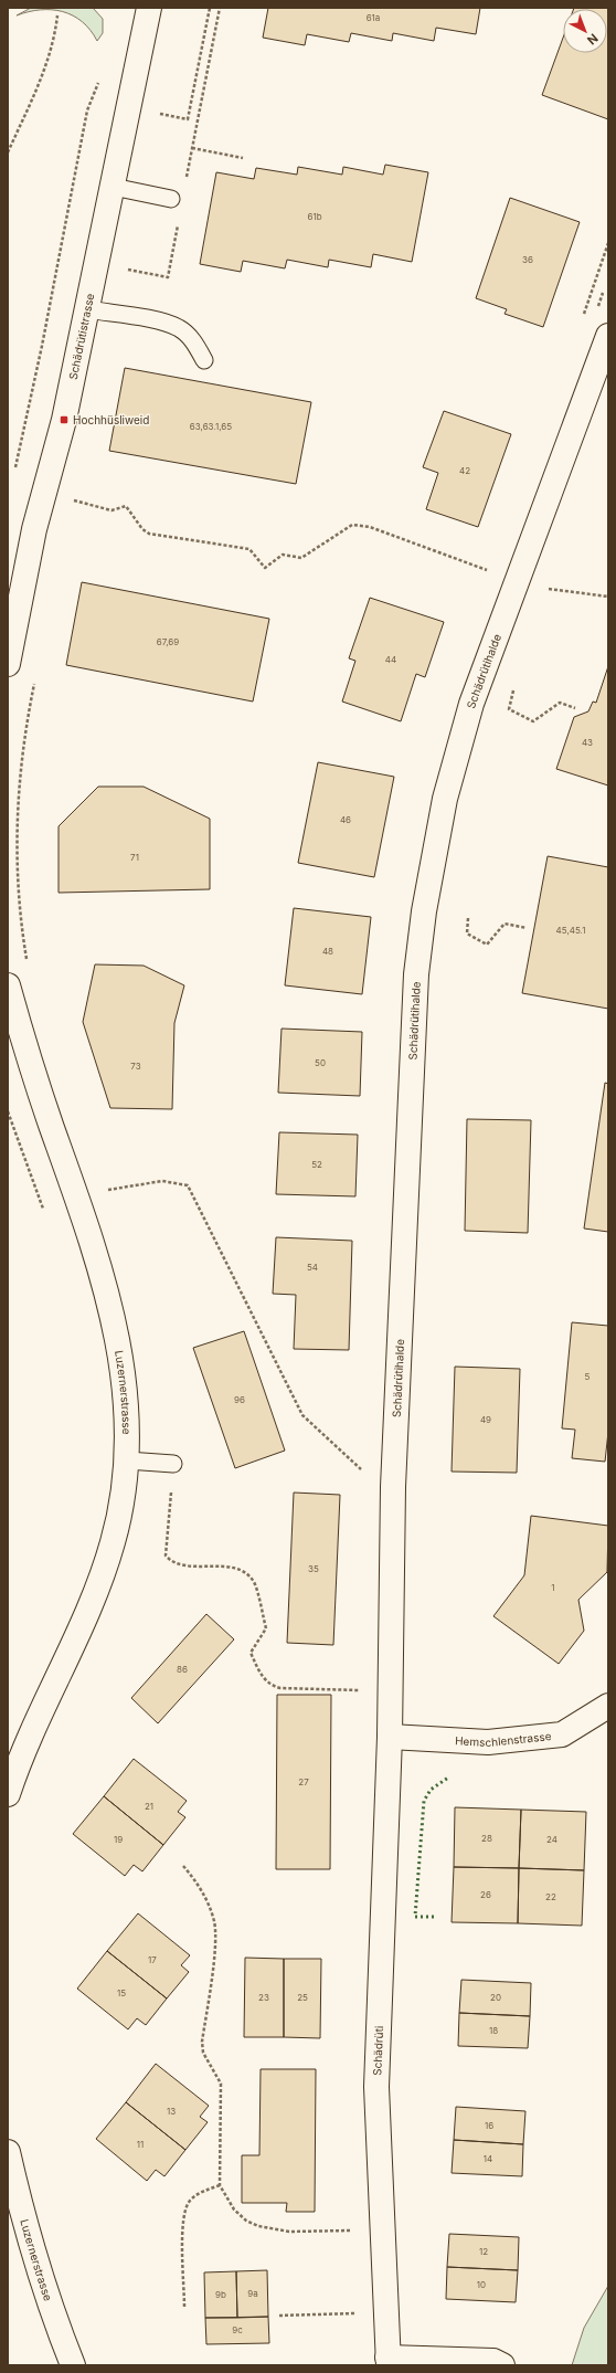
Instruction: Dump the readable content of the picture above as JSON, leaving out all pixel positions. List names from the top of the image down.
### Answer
{
  "streets": {
    "street": [
      "Schädrütistrasse",
      "Schädrütihalde",
      "Luzernerstrasse",
      "Hemschlenstrasse",
      "Schädrüti"
    ]
  },
  "crossings": [
    ["Schädrütihalde", "Hemschlenstrasse"],
    ["Schädrütihalde", "Schädrüti"],
    ["Hemschlenstrasse", "Schädrüti"]
  ],
  "places": {
    "transit": ["Hochhüsliweid"]
  },
  "house_numbers": [
    "61a",
    "61b",
    "36",
    "63,63.1,65",
    "42",
    "67,69",
    "44",
    "43",
    "46",
    "71",
    "45,45.1",
    "48",
    "50",
    "73",
    "52",
    "54",
    "5",
    "96",
    "49",
    "35",
    "1",
    "86",
    "27",
    "21",
    "28",
    "19",
    "24",
    "26",
    "22",
    "17",
    "15",
    "23",
    "25",
    "20",
    "18",
    "13",
    "16",
    "11",
    "14",
    "12",
    "10",
    "9a",
    "9b",
    "9c"
  ],
  "north": "bottom right"
}
